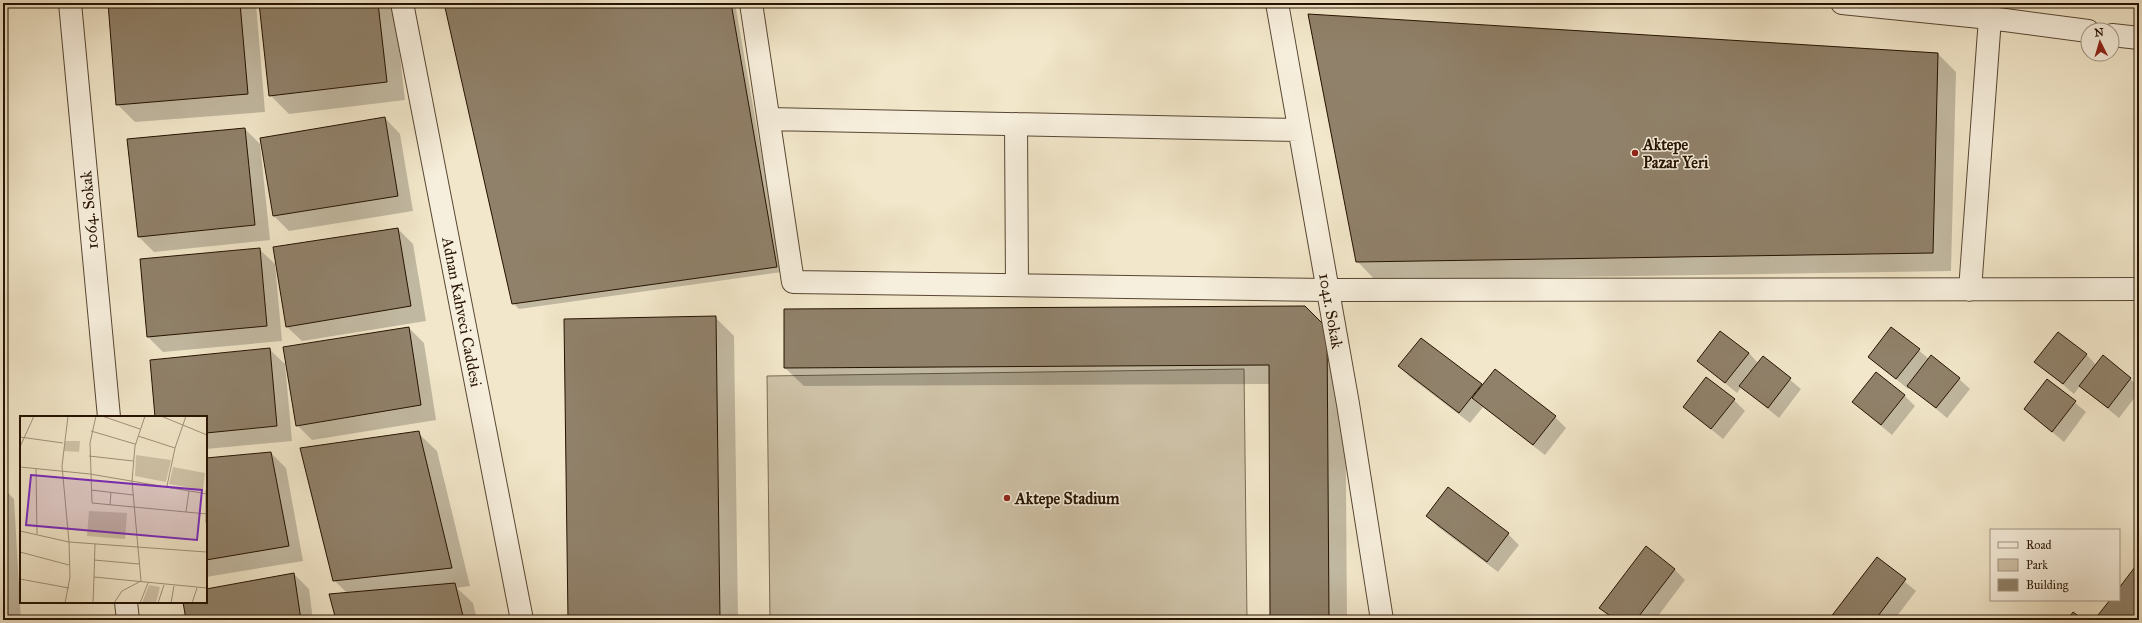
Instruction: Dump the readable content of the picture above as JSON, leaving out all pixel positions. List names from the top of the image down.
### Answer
{
  "streets": {
    "street": ["1064. Sokak", "1041. Sokak", "Adnan Kahveci Caddesi"]
  },
  "places": ["Aktepe Pazar Yeri", "Aktepe Stadium"],
  "legend": ["Road", "Park", "Building"],
  "north": "top"
}
